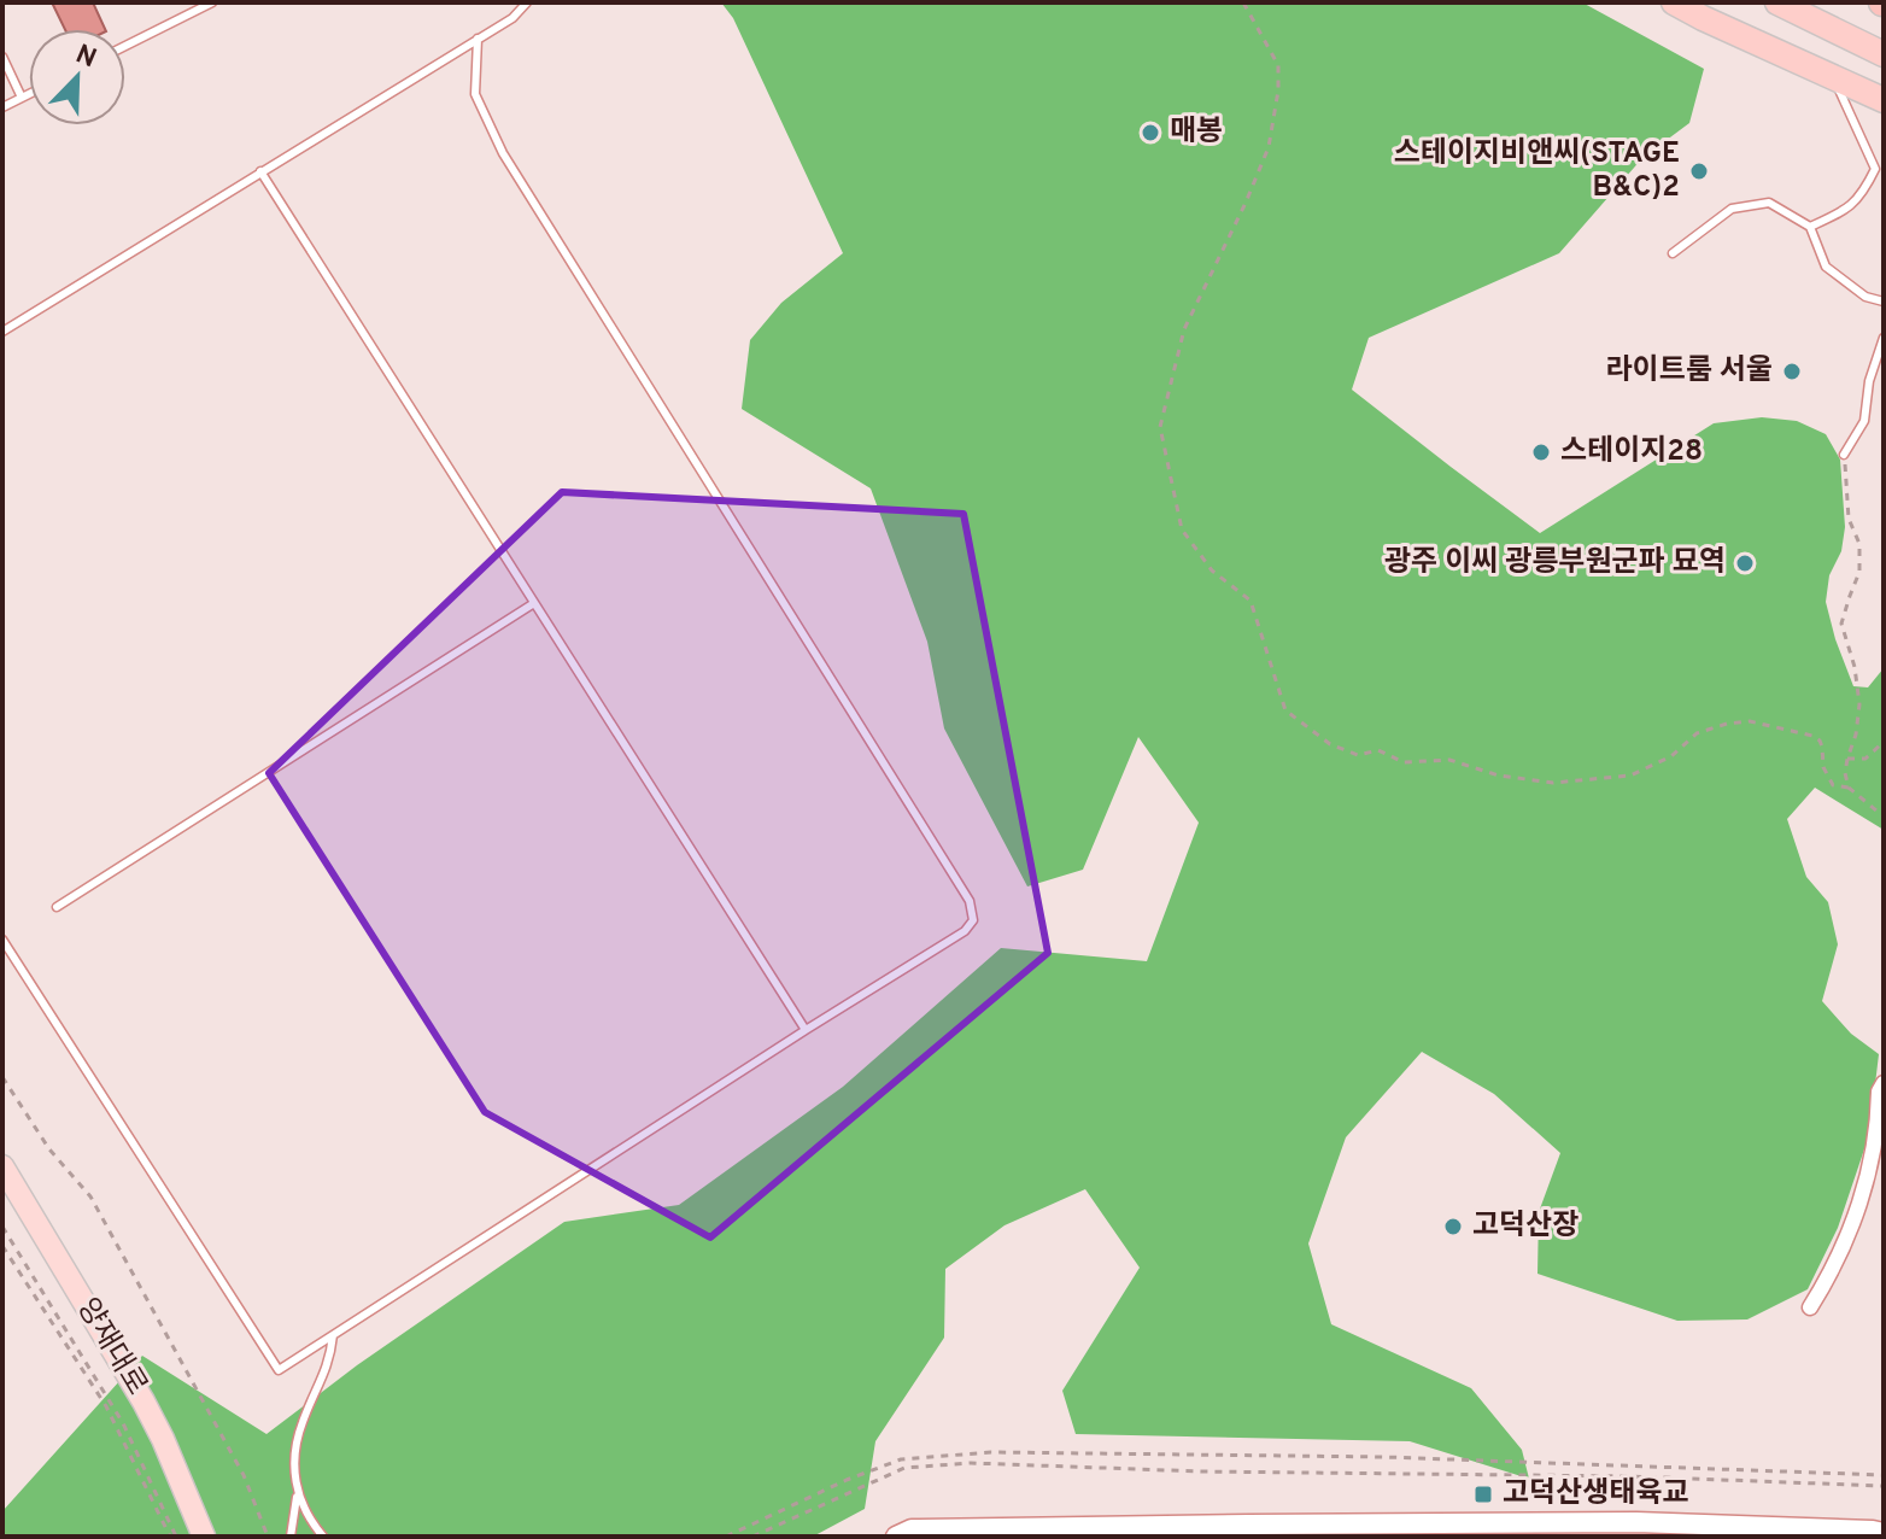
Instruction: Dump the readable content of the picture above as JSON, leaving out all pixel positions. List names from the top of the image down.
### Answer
{
  "streets": {
    "main road": ["양재대로"]
  },
  "places": {
    "other": [
      "매봉",
      "스테이지비앤씨(STAGE B&C)2",
      "라이트룸 서울",
      "스테이지28",
      "광주 이씨 광릉부원군파 묘역",
      "고덕산장"
    ],
    "transit": ["고덕산생태육교"]
  },
  "north": "top right"
}
